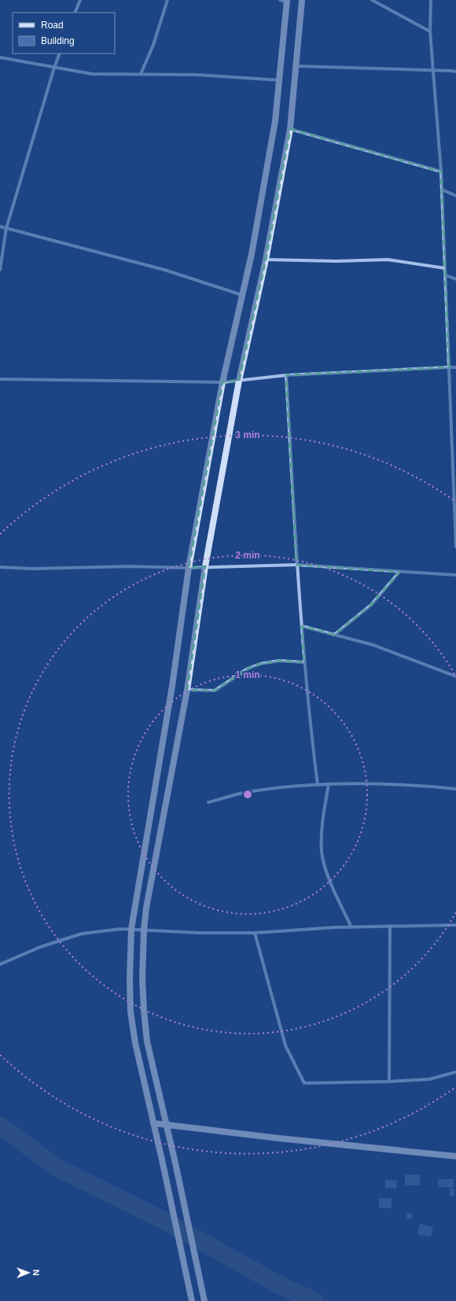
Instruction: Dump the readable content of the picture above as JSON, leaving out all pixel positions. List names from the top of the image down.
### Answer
{
  "legend": ["Road", "Building"],
  "north": "right",
  "rings": ["3 min", "2 min", "1 min"]
}
